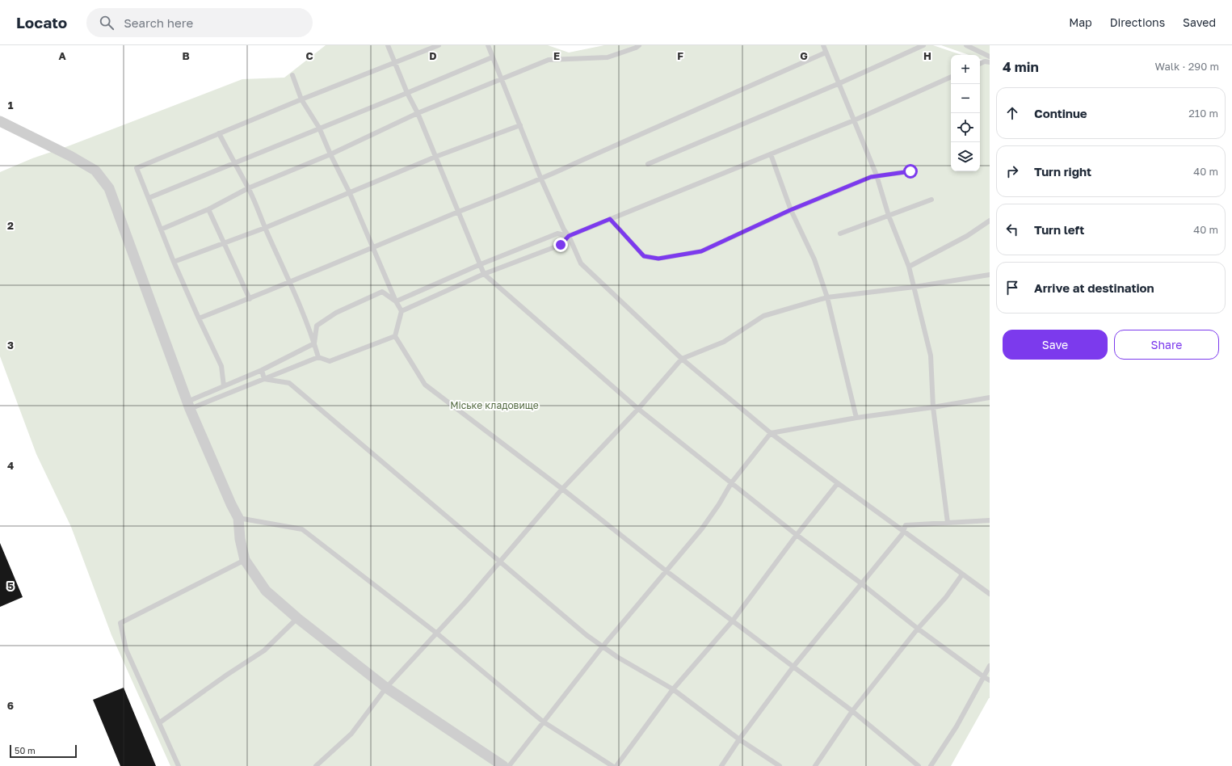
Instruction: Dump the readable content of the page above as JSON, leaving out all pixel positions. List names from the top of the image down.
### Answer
{
  "parks": ["Міське кладовище"],
  "scale_bar": "50 m",
  "page": {
    "header": "Locato",
    "search": "Search here",
    "nav": ["Map", "Directions", "Saved"],
    "heading": ["4 min", "Walk · 290 m"],
    "map_buttons": ["+", "−"],
    "list": [
      ["Continue", "210 m"],
      ["Turn right", "40 m"],
      ["Turn left", "40 m"],
      "Arrive at destination"
    ],
    "buttons": ["Save", "Share"],
    "scale": "50 m"
  },
  "grid": {
    "columns": [
      "A",
      "B",
      "C",
      "D",
      "E",
      "F",
      "G",
      "H"
    ],
    "rows": [
      "1",
      "2",
      "3",
      "4",
      "5",
      "6"
    ]
  }
}
